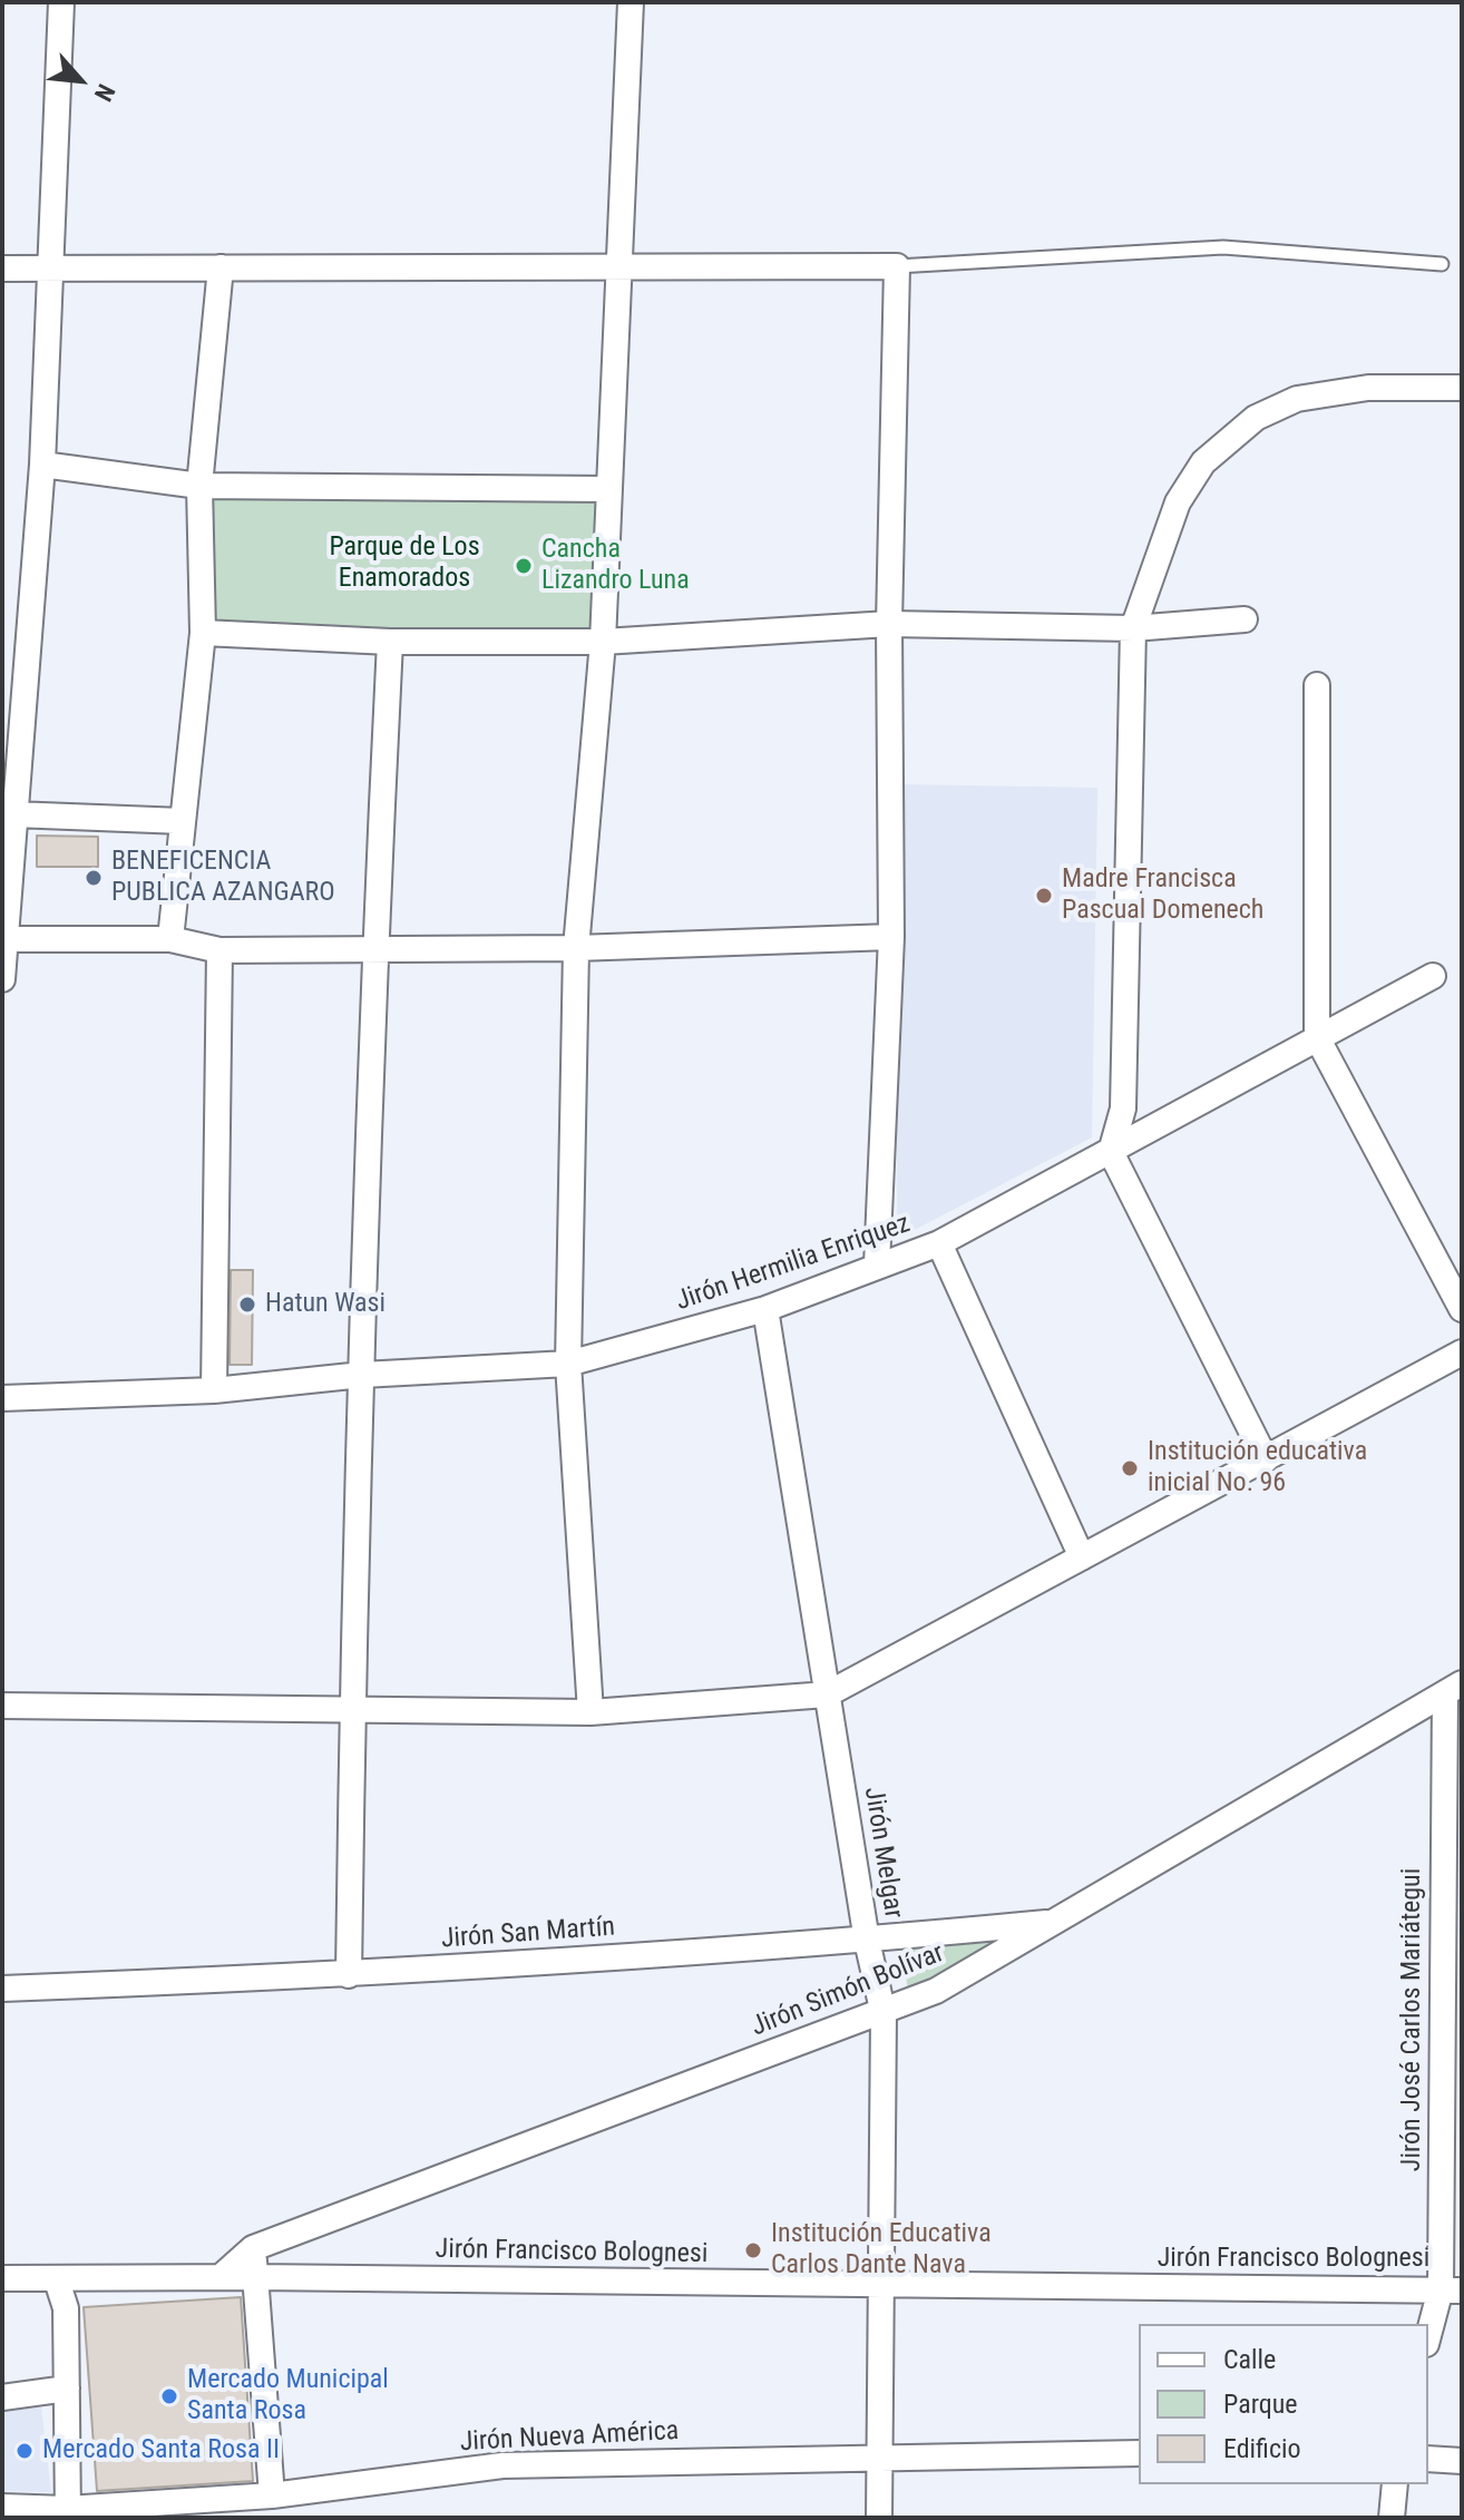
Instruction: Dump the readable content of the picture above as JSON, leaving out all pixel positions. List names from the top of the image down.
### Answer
{
  "streets": {
    "street": [
      "Jirón Hermilia Enriquez",
      "Jirón Melgar",
      "Jirón San Martín",
      "Jirón Simón Bolívar",
      "Jirón José Carlos Mariátegui",
      "Jirón Francisco Bolognesi",
      "Jirón Nueva América"
    ]
  },
  "crossings": [
    ["Jirón Hermilia Enriquez", "Jirón Melgar"],
    ["Jirón Melgar", "Jirón San Martín"],
    ["Jirón Melgar", "Jirón Simón Bolívar"],
    ["Jirón Melgar", "Jirón Francisco Bolognesi"],
    ["Jirón Melgar", "Jirón Nueva América"],
    ["Jirón San Martín", "Jirón Simón Bolívar"],
    ["Jirón Simón Bolívar", "Jirón José Carlos Mariátegui"],
    ["Jirón Simón Bolívar", "Jirón Francisco Bolognesi"],
    ["Jirón José Carlos Mariátegui", "Jirón Francisco Bolognesi"]
  ],
  "parks": ["Parque de Los Enamorados"],
  "places": [
    "Cancha Lizandro Luna",
    "BENEFICENCIA PUBLICA AZANGARO",
    "Madre Francisca Pascual Domenech",
    "Hatun Wasi",
    "Institución educativa inicial No. 96",
    "Institución Educativa Carlos Dante Nava",
    "Mercado Municipal Santa Rosa",
    "Mercado Santa Rosa II"
  ],
  "legend": ["Calle", "Parque", "Edificio"],
  "north": "bottom right"
}
